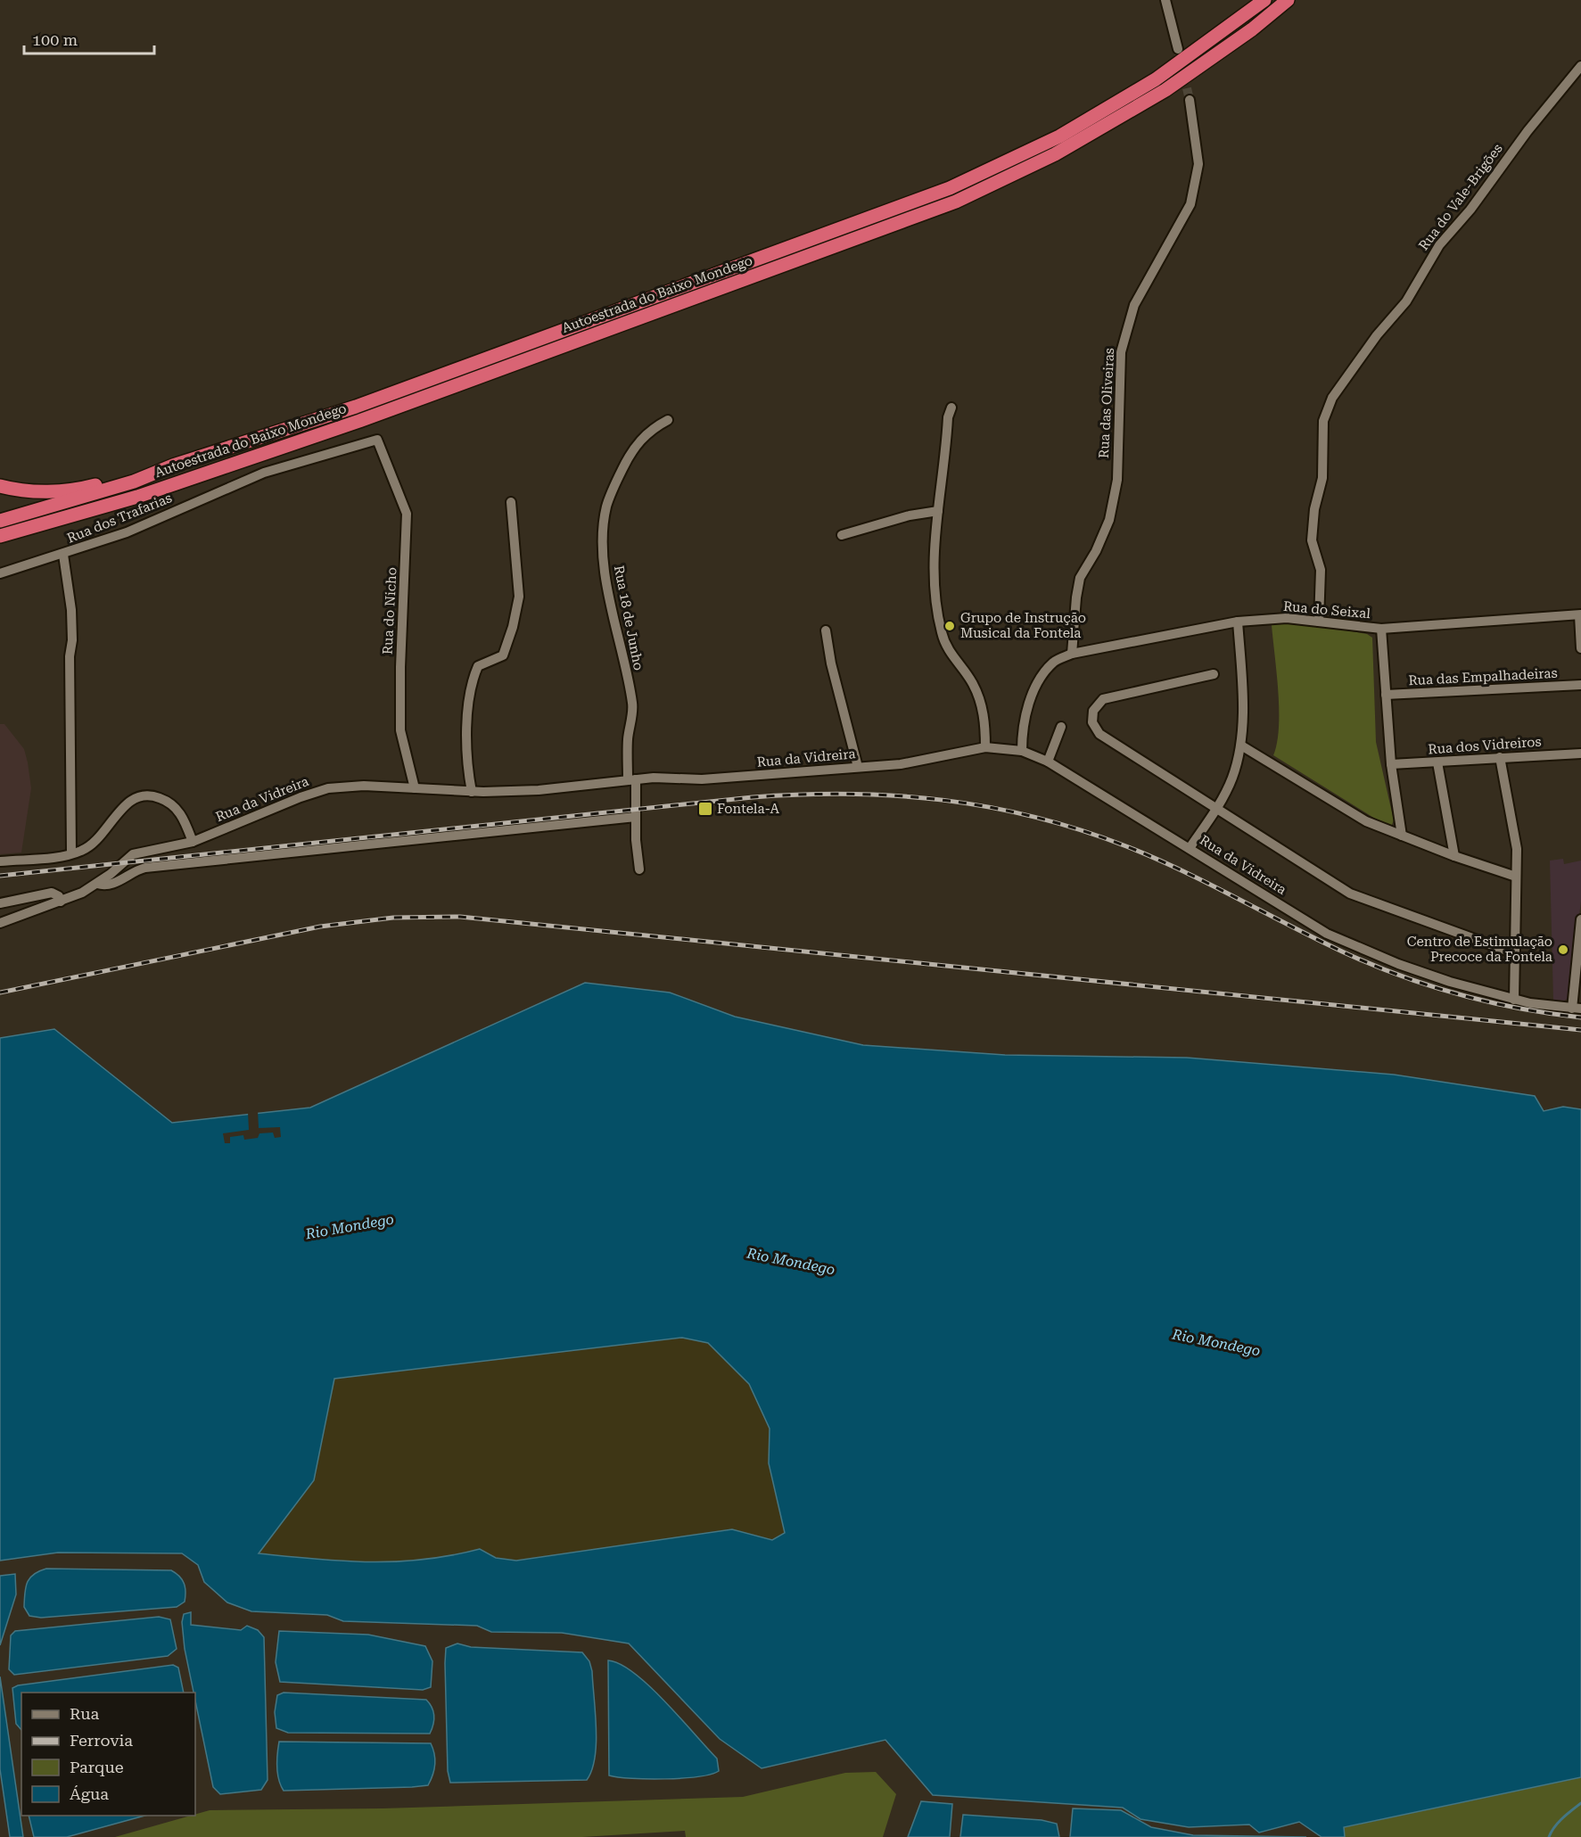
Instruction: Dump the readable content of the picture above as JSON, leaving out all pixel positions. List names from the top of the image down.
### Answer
{
  "streets": {
    "highway": ["Autoestrada do Baixo Mondego"],
    "street": [
      "Rua do Vale-Brigões",
      "Rua das Oliveiras",
      "Rua dos Trafarias",
      "Rua do Seixal",
      "Rua do Nicho",
      "Rua 18 de Junho",
      "Rua das Empalhadeiras",
      "Rua dos Vidreiros",
      "Rua da Vidreira"
    ]
  },
  "crossings": [
    ["Rua do Vale-Brigões", "Rua do Seixal"],
    ["Rua das Oliveiras", "Rua do Seixal"],
    ["Rua dos Trafarias", "Rua do Nicho"],
    ["Rua do Seixal", "Rua da Vidreira"],
    ["Rua do Nicho", "Rua da Vidreira"],
    ["Rua 18 de Junho", "Rua da Vidreira"]
  ],
  "water": ["Rio Mondego"],
  "places": {
    "other": ["Grupo de Instrução Musical da Fontela", "Centro de Estimulação Precoce da Fontela"],
    "transit": ["Fontela-A"]
  },
  "legend": [
    "Rua",
    "Ferrovia",
    "Parque",
    "Água"
  ],
  "scale_bar": "100 m"
}
